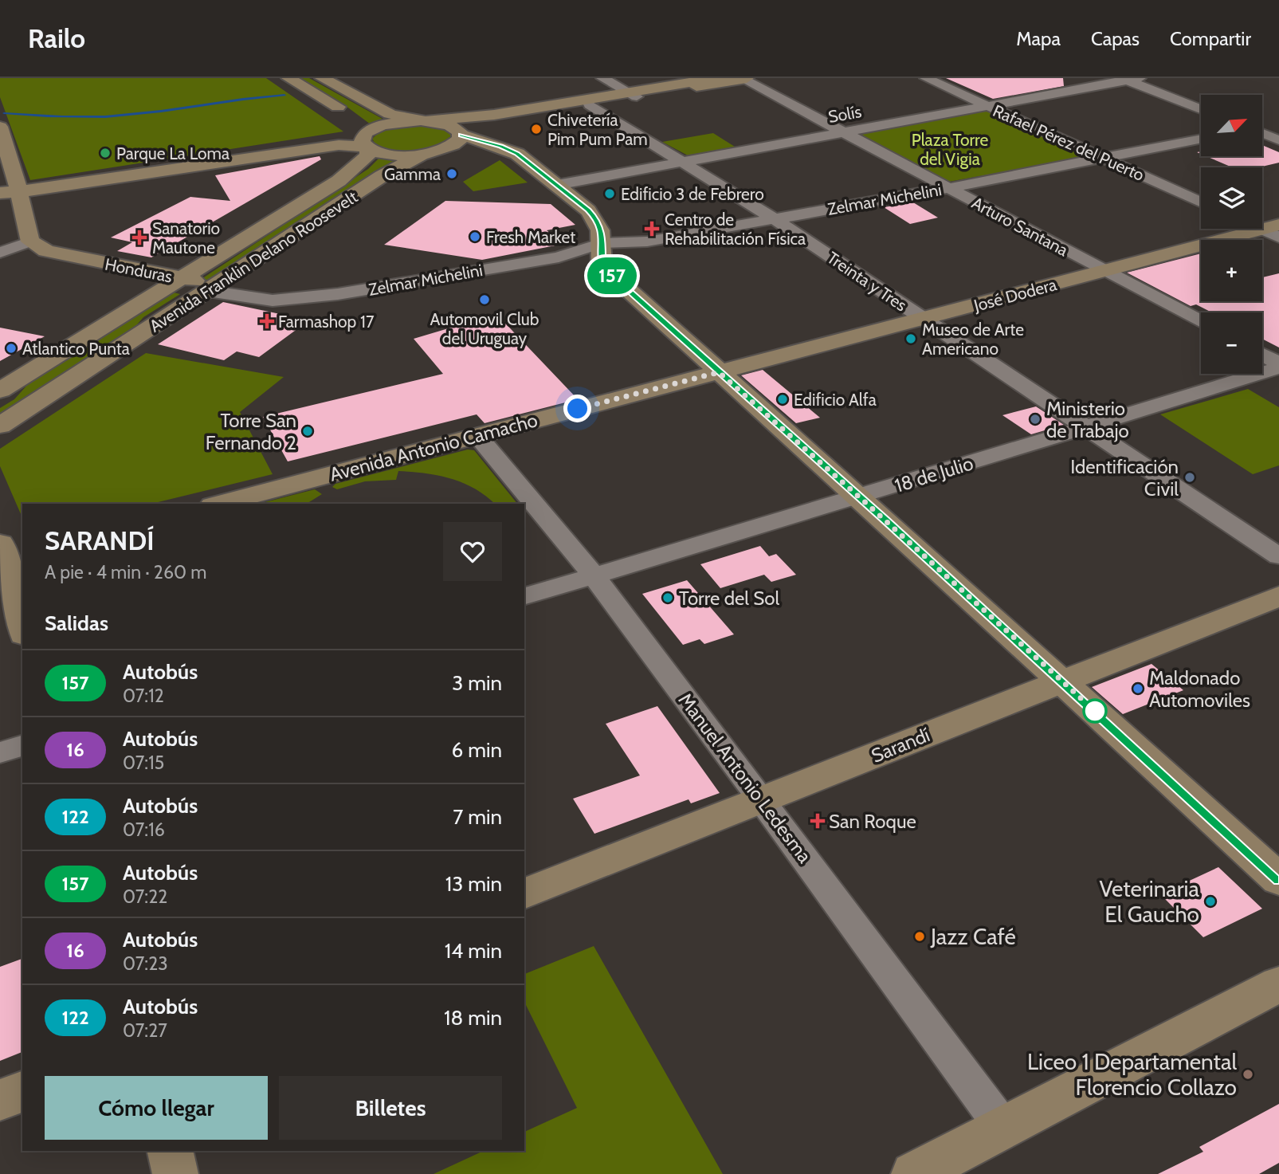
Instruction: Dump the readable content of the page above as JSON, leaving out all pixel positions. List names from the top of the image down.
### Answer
{
  "streets": {
    "street": [
      "Solís",
      "Rafael Pérez del Puerto",
      "Zelmar Michelini",
      "Arturo Santana",
      "Avenida Franklin Delano Roosevelt",
      "Honduras",
      "Treinta y Tres",
      "José Dodera",
      "Avenida Antonio Camacho",
      "18 de Julio",
      "Sarandí",
      "Manuel Antonio Ledesma"
    ]
  },
  "crossings": [
    ["Solís", "Rafael Pérez del Puerto"],
    ["Solís", "Arturo Santana"],
    ["Solís", "Treinta y Tres"],
    ["Rafael Pérez del Puerto", "Zelmar Michelini"],
    ["Zelmar Michelini", "Arturo Santana"],
    ["Zelmar Michelini", "Avenida Franklin Delano Roosevelt"],
    ["Zelmar Michelini", "Honduras"],
    ["Zelmar Michelini", "Treinta y Tres"],
    ["Arturo Santana", "José Dodera"],
    ["Avenida Franklin Delano Roosevelt", "Honduras"],
    ["Treinta y Tres", "José Dodera"],
    ["Treinta y Tres", "18 de Julio"],
    ["José Dodera", "Avenida Antonio Camacho"],
    ["Avenida Antonio Camacho", "Manuel Antonio Ledesma"],
    ["18 de Julio", "Manuel Antonio Ledesma"],
    ["Sarandí", "Manuel Antonio Ledesma"]
  ],
  "parks": ["Plaza Torre del Vigia"],
  "places": {
    "other": [
      "Chivetería Pim Pum Pam",
      "Parque La Loma",
      "Gamma",
      "Edificio 3 de Febrero",
      "Fresh Market",
      "Automovil Club del Uruguay",
      "Museo de Arte Americano",
      "Atlantico Punta",
      "Edificio Alfa",
      "Ministerio de Trabajo",
      "Torre San Fernando 2",
      "Identificación Civil",
      "Torre del Sol",
      "Maldonado Automoviles",
      "Veterinaria El Gaucho",
      "Jazz Café",
      "Liceo 1 Departamental Florencio Collazo"
    ],
    "health": [
      "Centro de Rehabilitación Física",
      "Sanatorio Mautone",
      "Farmashop 17",
      "San Roque"
    ]
  },
  "lines": ["bus line 157"],
  "north": "top right",
  "page": {
    "header": "Railo",
    "nav": ["Mapa", "Capas", "Compartir"],
    "on_map": "157",
    "map_buttons": ["+", "−"],
    "heading": [
      ["SARANDÍ", "A pie · 4 min · 260 m"],
      "Salidas"
    ],
    "list": [
      {
        "mark": "157",
        "name": "Autobús",
        "note": "07:12",
        "value": "3 min"
      },
      {
        "mark": "16",
        "name": "Autobús",
        "note": "07:15",
        "value": "6 min"
      },
      {
        "mark": "122",
        "name": "Autobús",
        "note": "07:16",
        "value": "7 min"
      },
      {
        "mark": "157",
        "name": "Autobús",
        "note": "07:22",
        "value": "13 min"
      },
      {
        "mark": "16",
        "name": "Autobús",
        "note": "07:23",
        "value": "14 min"
      },
      {
        "mark": "122",
        "name": "Autobús",
        "note": "07:27",
        "value": "18 min"
      }
    ],
    "buttons": ["Cómo llegar", "Billetes"]
  }
}
